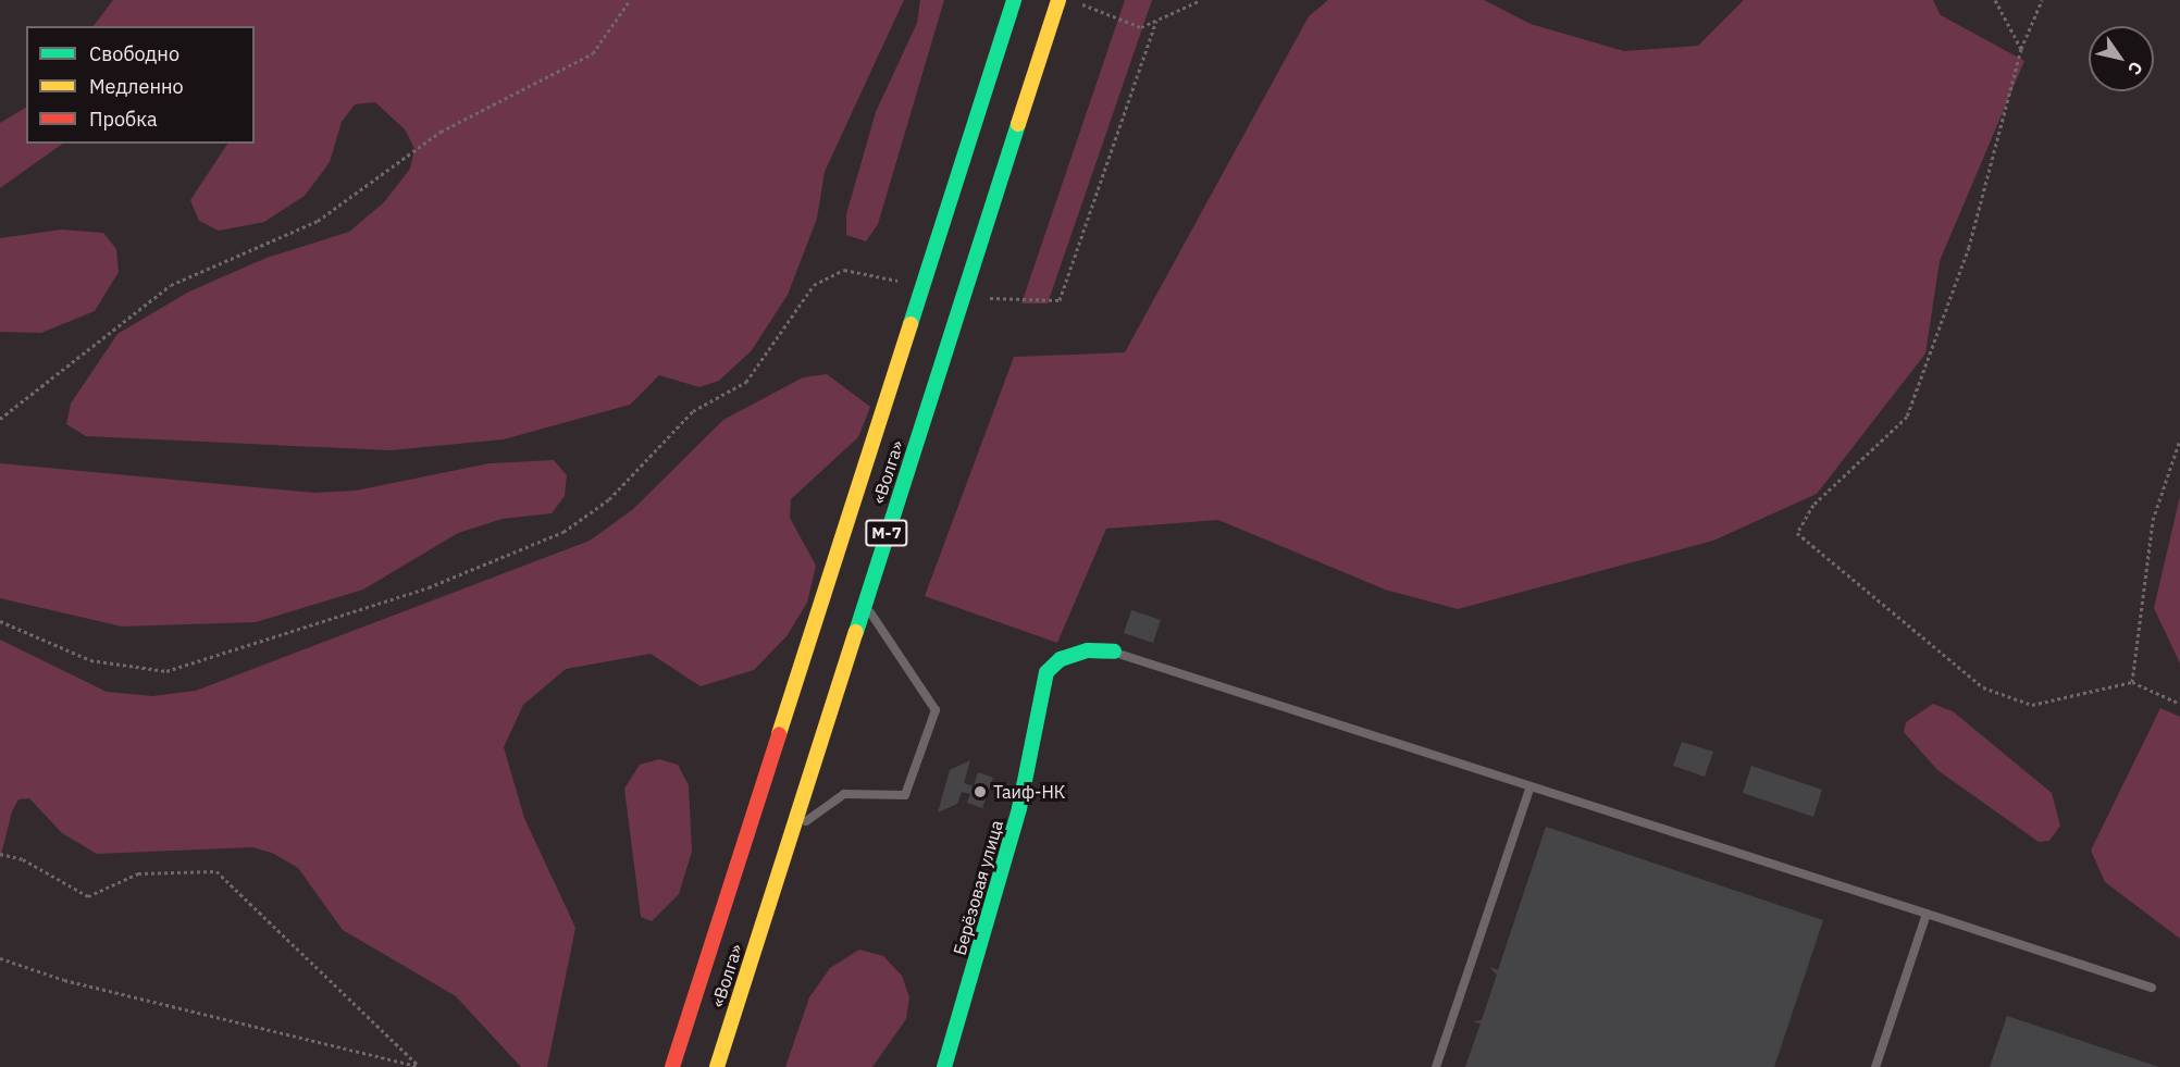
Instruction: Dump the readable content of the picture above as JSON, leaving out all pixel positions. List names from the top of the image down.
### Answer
{
  "streets": {
    "main road": ["«Волга»", "М-7", "Берёзовая улица"]
  },
  "places": ["Таиф-НК"],
  "legend": ["Свободно", "Медленно", "Пробка"],
  "north": "bottom right"
}
